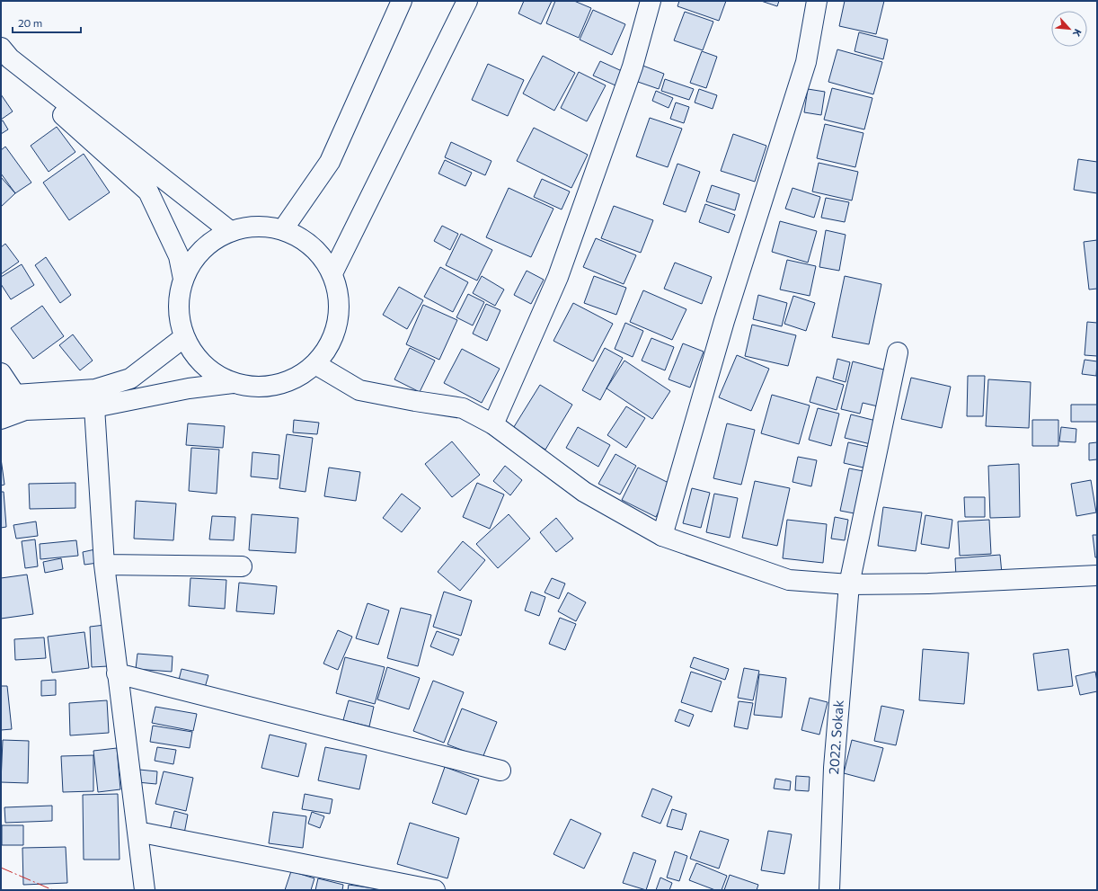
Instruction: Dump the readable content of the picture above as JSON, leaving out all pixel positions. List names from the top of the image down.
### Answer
{
  "streets": {
    "main road": ["2022. Sokak"]
  },
  "scale_bar": "20 m",
  "north": "bottom right"
}
